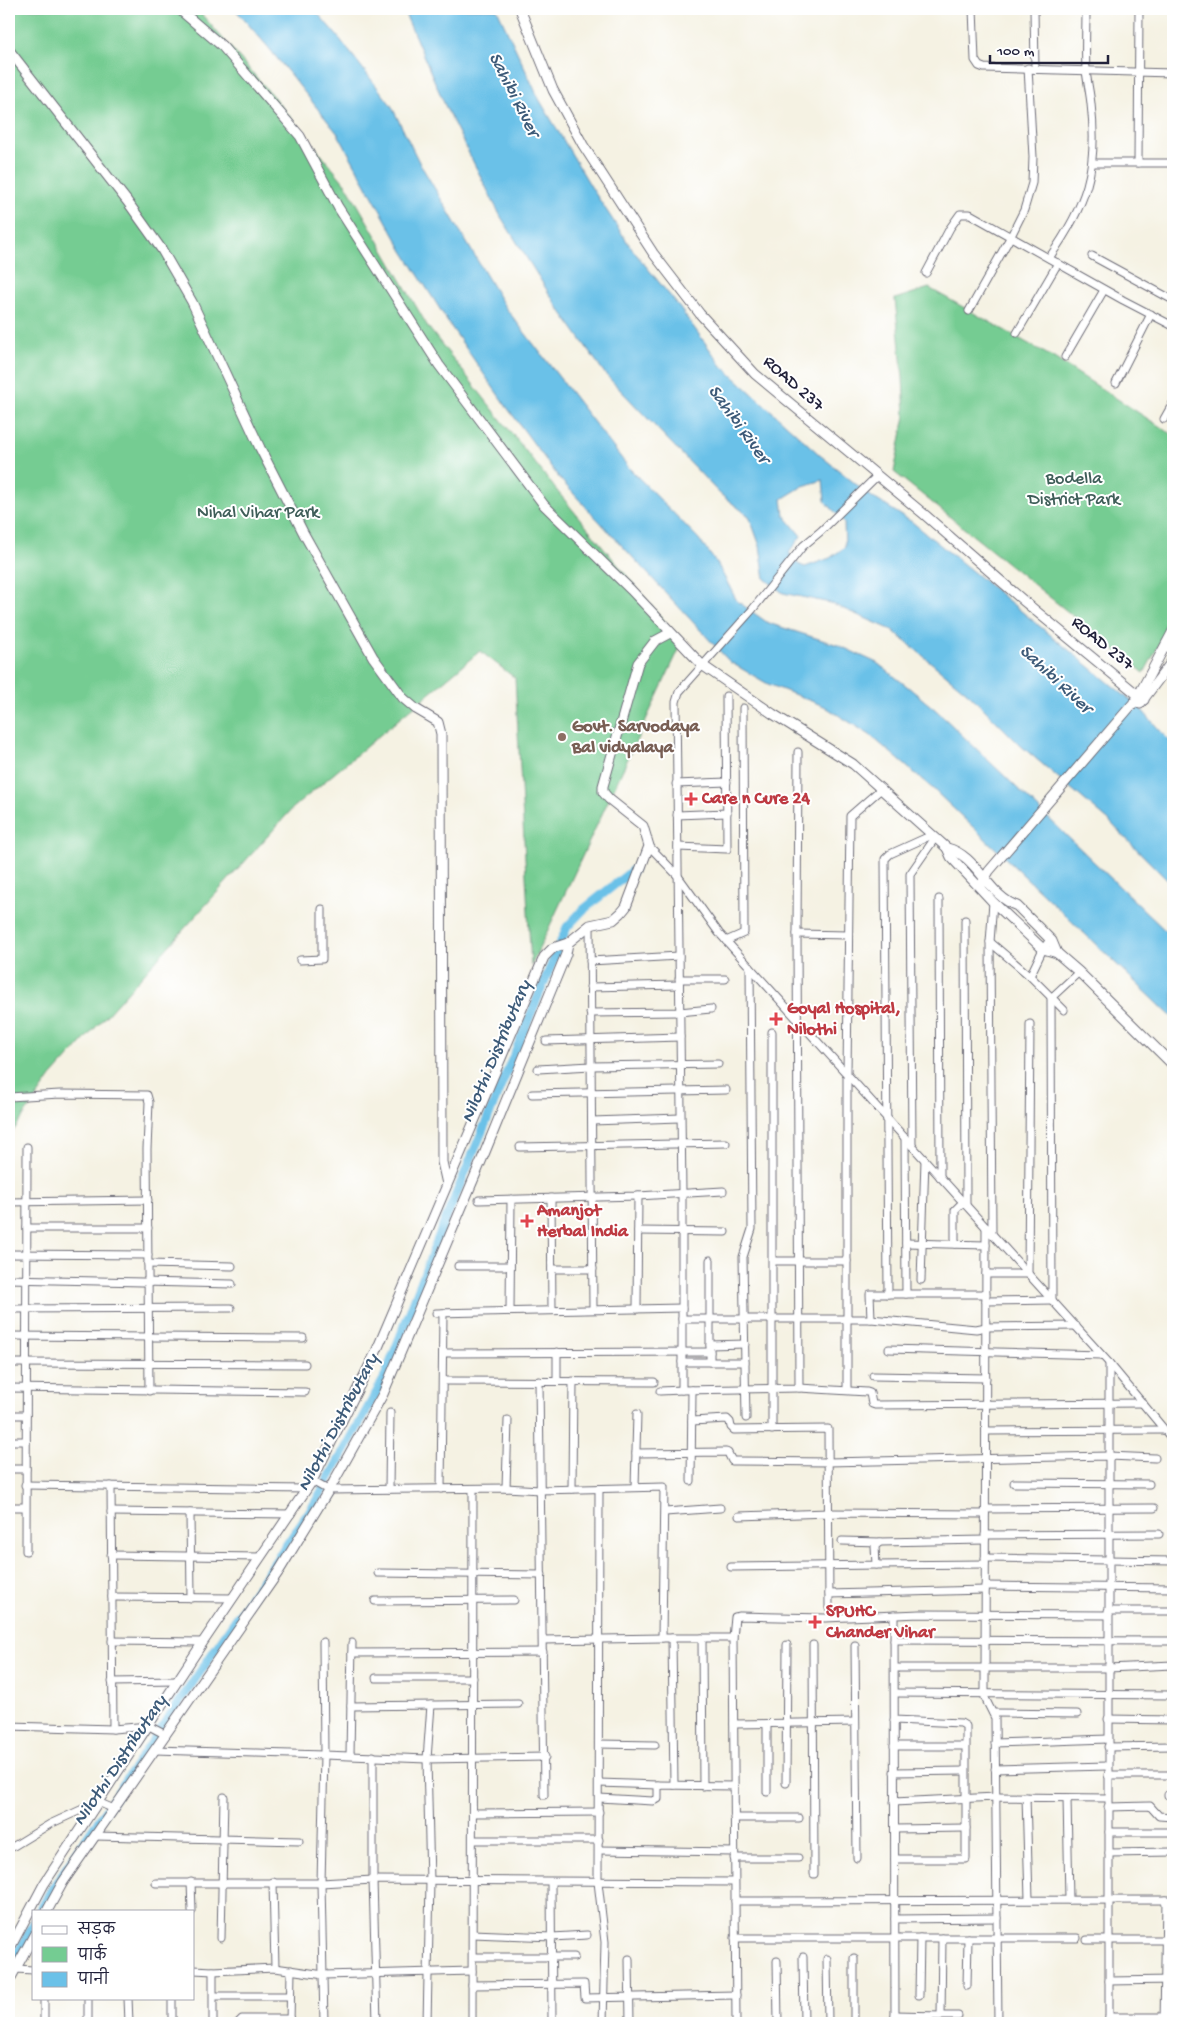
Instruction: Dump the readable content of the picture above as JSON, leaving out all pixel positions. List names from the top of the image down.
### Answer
{
  "streets": {
    "street": ["ROAD 237"]
  },
  "water": ["Sahibi River", "Nilothi Distributary"],
  "parks": ["Bodella District Park", "Nihal Vihar Park"],
  "places": {
    "other": ["Govt. Sarvodaya Bal vidyalaya"],
    "health": [
      "Care n Cure 24",
      "Goyal Hospital, Nilothi",
      "Amanjot Herbal India",
      "SPUHC Chander Vihar"
    ]
  },
  "legend": ["सड़क", "पार्क", "पानी"],
  "scale_bar": "100 m"
}
